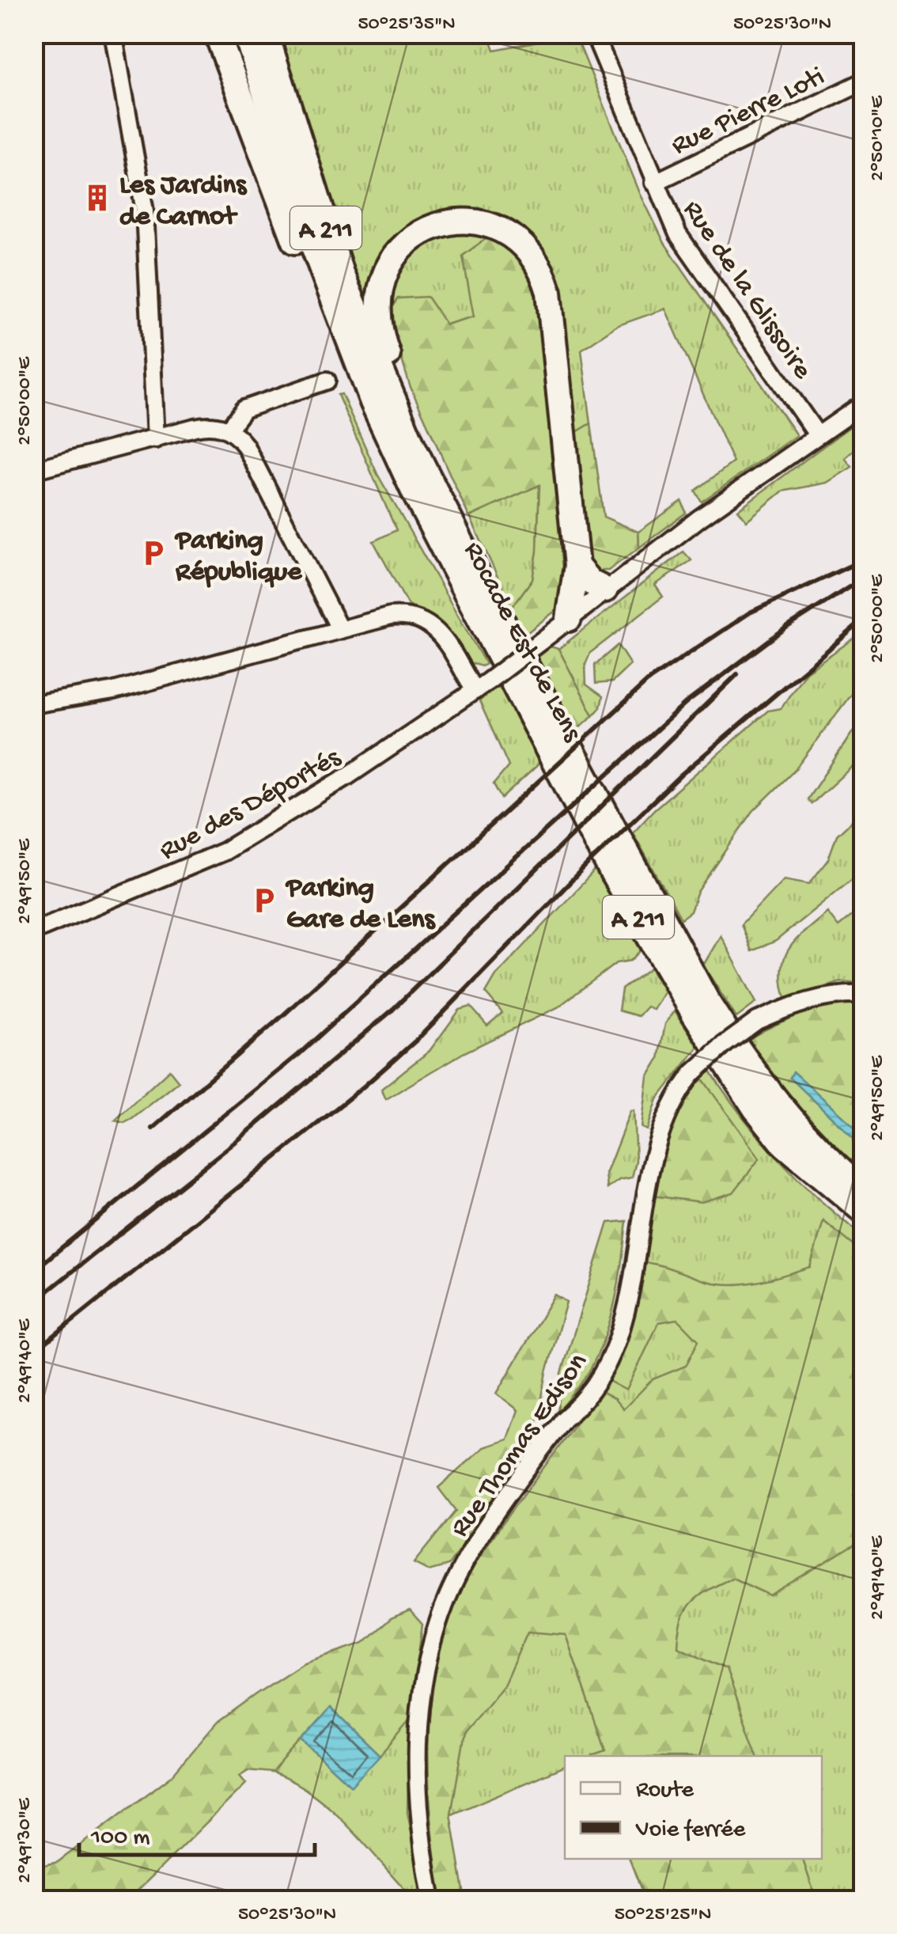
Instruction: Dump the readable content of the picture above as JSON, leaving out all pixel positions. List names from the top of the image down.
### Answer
{
  "streets": {
    "highway": ["A 211", "Rocade Est de Lens"],
    "street": [
      "Rue Pierre Loti",
      "Rue de la Glissoire",
      "Rue des Déportés",
      "Rue Thomas Edison"
    ]
  },
  "crossings": [
    ["Rue Pierre Loti", "Rue de la Glissoire"],
    ["A 211", "Rocade Est de Lens"],
    ["Rue de la Glissoire", "Rue des Déportés"]
  ],
  "places": {
    "building": ["Les Jardins de Carnot"],
    "parking": ["Parking République", "Parking Gare de Lens"]
  },
  "legend": ["Route", "Voie ferrée"],
  "scale_bar": "100 m",
  "coordinates": [
    "50°25'35\"N",
    "50°25'30\"N",
    "2°50'10\"E",
    "2°50'00\"E",
    "2°49'50\"E",
    "2°49'40\"E",
    "2°49'30\"E",
    "50°25'25\"N"
  ]
}
